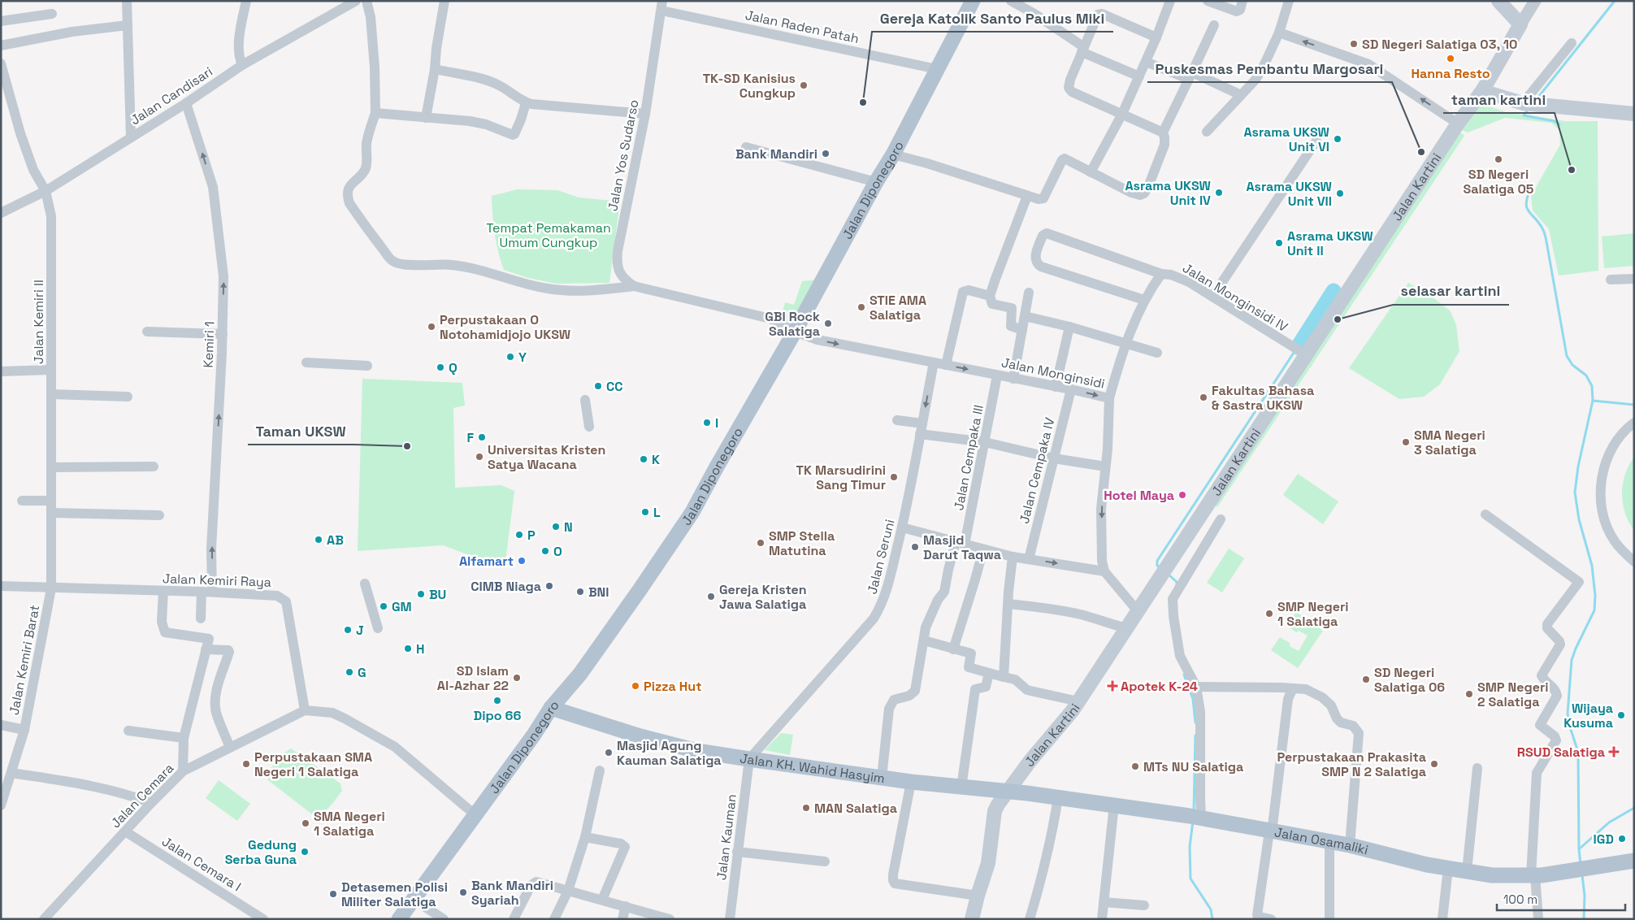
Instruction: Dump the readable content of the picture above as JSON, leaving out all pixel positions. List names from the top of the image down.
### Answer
{
  "streets": {
    "main road": [
      "Jalan Kartini",
      "Jalan Diponegoro",
      "Jalan KH. Wahid Hasyim",
      "Jalan Osamaliki"
    ],
    "street": [
      "Jalan Raden Patah",
      "Jalan Candisari",
      "Jalan Yos Sudarso",
      "Jalan Monginsidi IV",
      "Jalan Kemiri II",
      "Kemiri 1",
      "Jalan Monginsidi",
      "Jalan Cempaka III",
      "Jalan Cempaka IV",
      "Jalan Seruni",
      "Jalan Kemiri Raya",
      "Jalan Kemiri Barat",
      "Jalan Cemara",
      "Jalan Kauman",
      "Jalan Cemara I"
    ]
  },
  "crossings": [
    ["Jalan Raden Patah", "Jalan Yos Sudarso"],
    ["Jalan Raden Patah", "Jalan Diponegoro"],
    ["Jalan Candisari", "Jalan Kemiri II"],
    ["Jalan Candisari", "Kemiri 1"],
    ["Jalan Kartini", "Jalan Monginsidi IV"],
    ["Jalan Kartini", "Jalan KH. Wahid Hasyim"],
    ["Jalan Kartini", "Jalan Osamaliki"],
    ["Jalan Diponegoro", "Jalan Monginsidi"],
    ["Jalan Diponegoro", "Jalan KH. Wahid Hasyim"],
    ["Jalan Monginsidi IV", "Jalan Monginsidi"],
    ["Jalan Kemiri II", "Jalan Kemiri Raya"],
    ["Jalan Kemiri II", "Jalan Kemiri Barat"],
    ["Kemiri 1", "Jalan Kemiri Raya"],
    ["Jalan Monginsidi", "Jalan Cempaka III"],
    ["Jalan Monginsidi", "Jalan Cempaka IV"],
    ["Jalan Monginsidi", "Jalan Seruni"],
    ["Jalan Cempaka III", "Jalan KH. Wahid Hasyim"],
    ["Jalan Seruni", "Jalan KH. Wahid Hasyim"],
    ["Jalan Seruni", "Jalan Kauman"],
    ["Jalan Kemiri Raya", "Jalan Kemiri Barat"],
    ["Jalan Kemiri Raya", "Jalan Cemara"],
    ["Jalan KH. Wahid Hasyim", "Jalan Kauman"],
    ["Jalan KH. Wahid Hasyim", "Jalan Osamaliki"],
    ["Jalan Cemara", "Jalan Cemara I"]
  ],
  "one_way": ["Kemiri 1"],
  "parks": ["Tempat Pemakaman Umum Cungkup"],
  "places": {
    "other": [
      "SD Negeri Salatiga 03, 10",
      "Hanna Resto",
      "TK-SD Kanisius Cungkup",
      "Gereja Katolik Santo Paulus Miki",
      "Asrama UKSW Unit VI",
      "Puskesmas Pembantu Margosari",
      "Bank Mandiri",
      "SD Negeri Salatiga 05",
      "taman kartini",
      "Asrama UKSW Unit IV",
      "Asrama UKSW Unit VII",
      "Asrama UKSW Unit II",
      "STIE AMA Salatiga",
      "selasar kartini",
      "GBI Rock Salatiga",
      "Perpustakaan O Notohamidjojo UKSW",
      "Y",
      "Q",
      "CC",
      "Fakultas Bahasa & Sastra UKSW",
      "I",
      "F",
      "SMA Negeri 3 Salatiga",
      "Taman UKSW",
      "Universitas Kristen Satya Wacana",
      "K",
      "TK Marsudirini Sang Timur",
      "Hotel Maya",
      "L",
      "N",
      "P",
      "AB",
      "SMP Stella Matutina",
      "Masjid Darut Taqwa",
      "O",
      "Alfamart",
      "CIMB Niaga",
      "BNI",
      "BU",
      "Gereja Kristen Jawa Salatiga",
      "GM",
      "SMP Negeri 1 Salatiga",
      "J",
      "H",
      "G",
      "SD Islam Al-Azhar 22",
      "SD Negeri Salatiga 06",
      "Pizza Hut",
      "SMP Negeri 2 Salatiga",
      "Dipo 66",
      "Wijaya Kusuma",
      "Masjid Agung Kauman Salatiga",
      "Perpustakaan SMA Negeri 1 Salatiga",
      "Perpustakaan Prakasita SMP N 2 Salatiga",
      "MTs NU Salatiga",
      "MAN Salatiga",
      "SMA Negeri 1 Salatiga",
      "IGD",
      "Gedung Serba Guna",
      "Bank Mandiri Syariah",
      "Detasemen Polisi Militer Salatiga"
    ],
    "health": ["Apotek K-24", "RSUD Salatiga"]
  },
  "scale_bar": "100 m"
}
